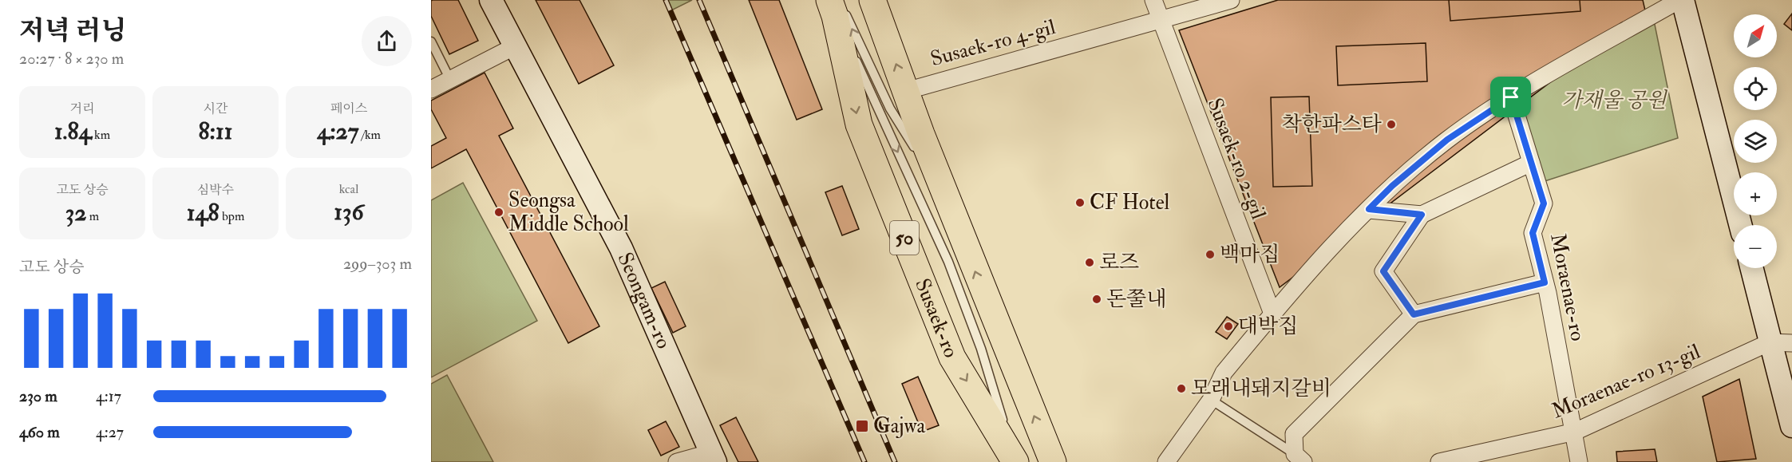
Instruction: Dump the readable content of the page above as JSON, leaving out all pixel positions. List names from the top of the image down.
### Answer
{
  "streets": {
    "main road": ["50", "Seongam-ro", "Susaek-ro"],
    "street": [
      "Susaek-ro 4-gil",
      "Susaek-ro 2-gil",
      "Moraenae-ro",
      "Moraenae-ro 13-gil"
    ]
  },
  "crossings": [
    ["Susaek-ro 4-gil", "Susaek-ro 2-gil"],
    ["Moraenae-ro", "Moraenae-ro 13-gil"]
  ],
  "parks": ["가재울 공원"],
  "places": {
    "other": [
      "착한파스타",
      "CF Hotel",
      "Seongsa Middle School",
      "백마집",
      "로즈",
      "돈쭐내",
      "대박집",
      "모래내돼지갈비"
    ],
    "transit": ["Gajwa"]
  },
  "north": "top right",
  "page": {
    "heading": ["저녁 러닝", "20:27 · 8 × 230 m"],
    "map_buttons": ["+", "−"],
    "stats": [
      ["거리", "1.84 km"],
      ["시간", "8:11"],
      ["페이스", "4:27 /km"],
      ["고도 상승", "32 m"],
      ["심박수", "148 bpm"],
      ["kcal", "136"]
    ],
    "chart": ["고도 상승", "299–303 m"],
    "list": [
      {
        "name": "230 m",
        "note": "4:17"
      },
      {
        "name": "460 m",
        "note": "4:27"
      }
    ]
  }
}
